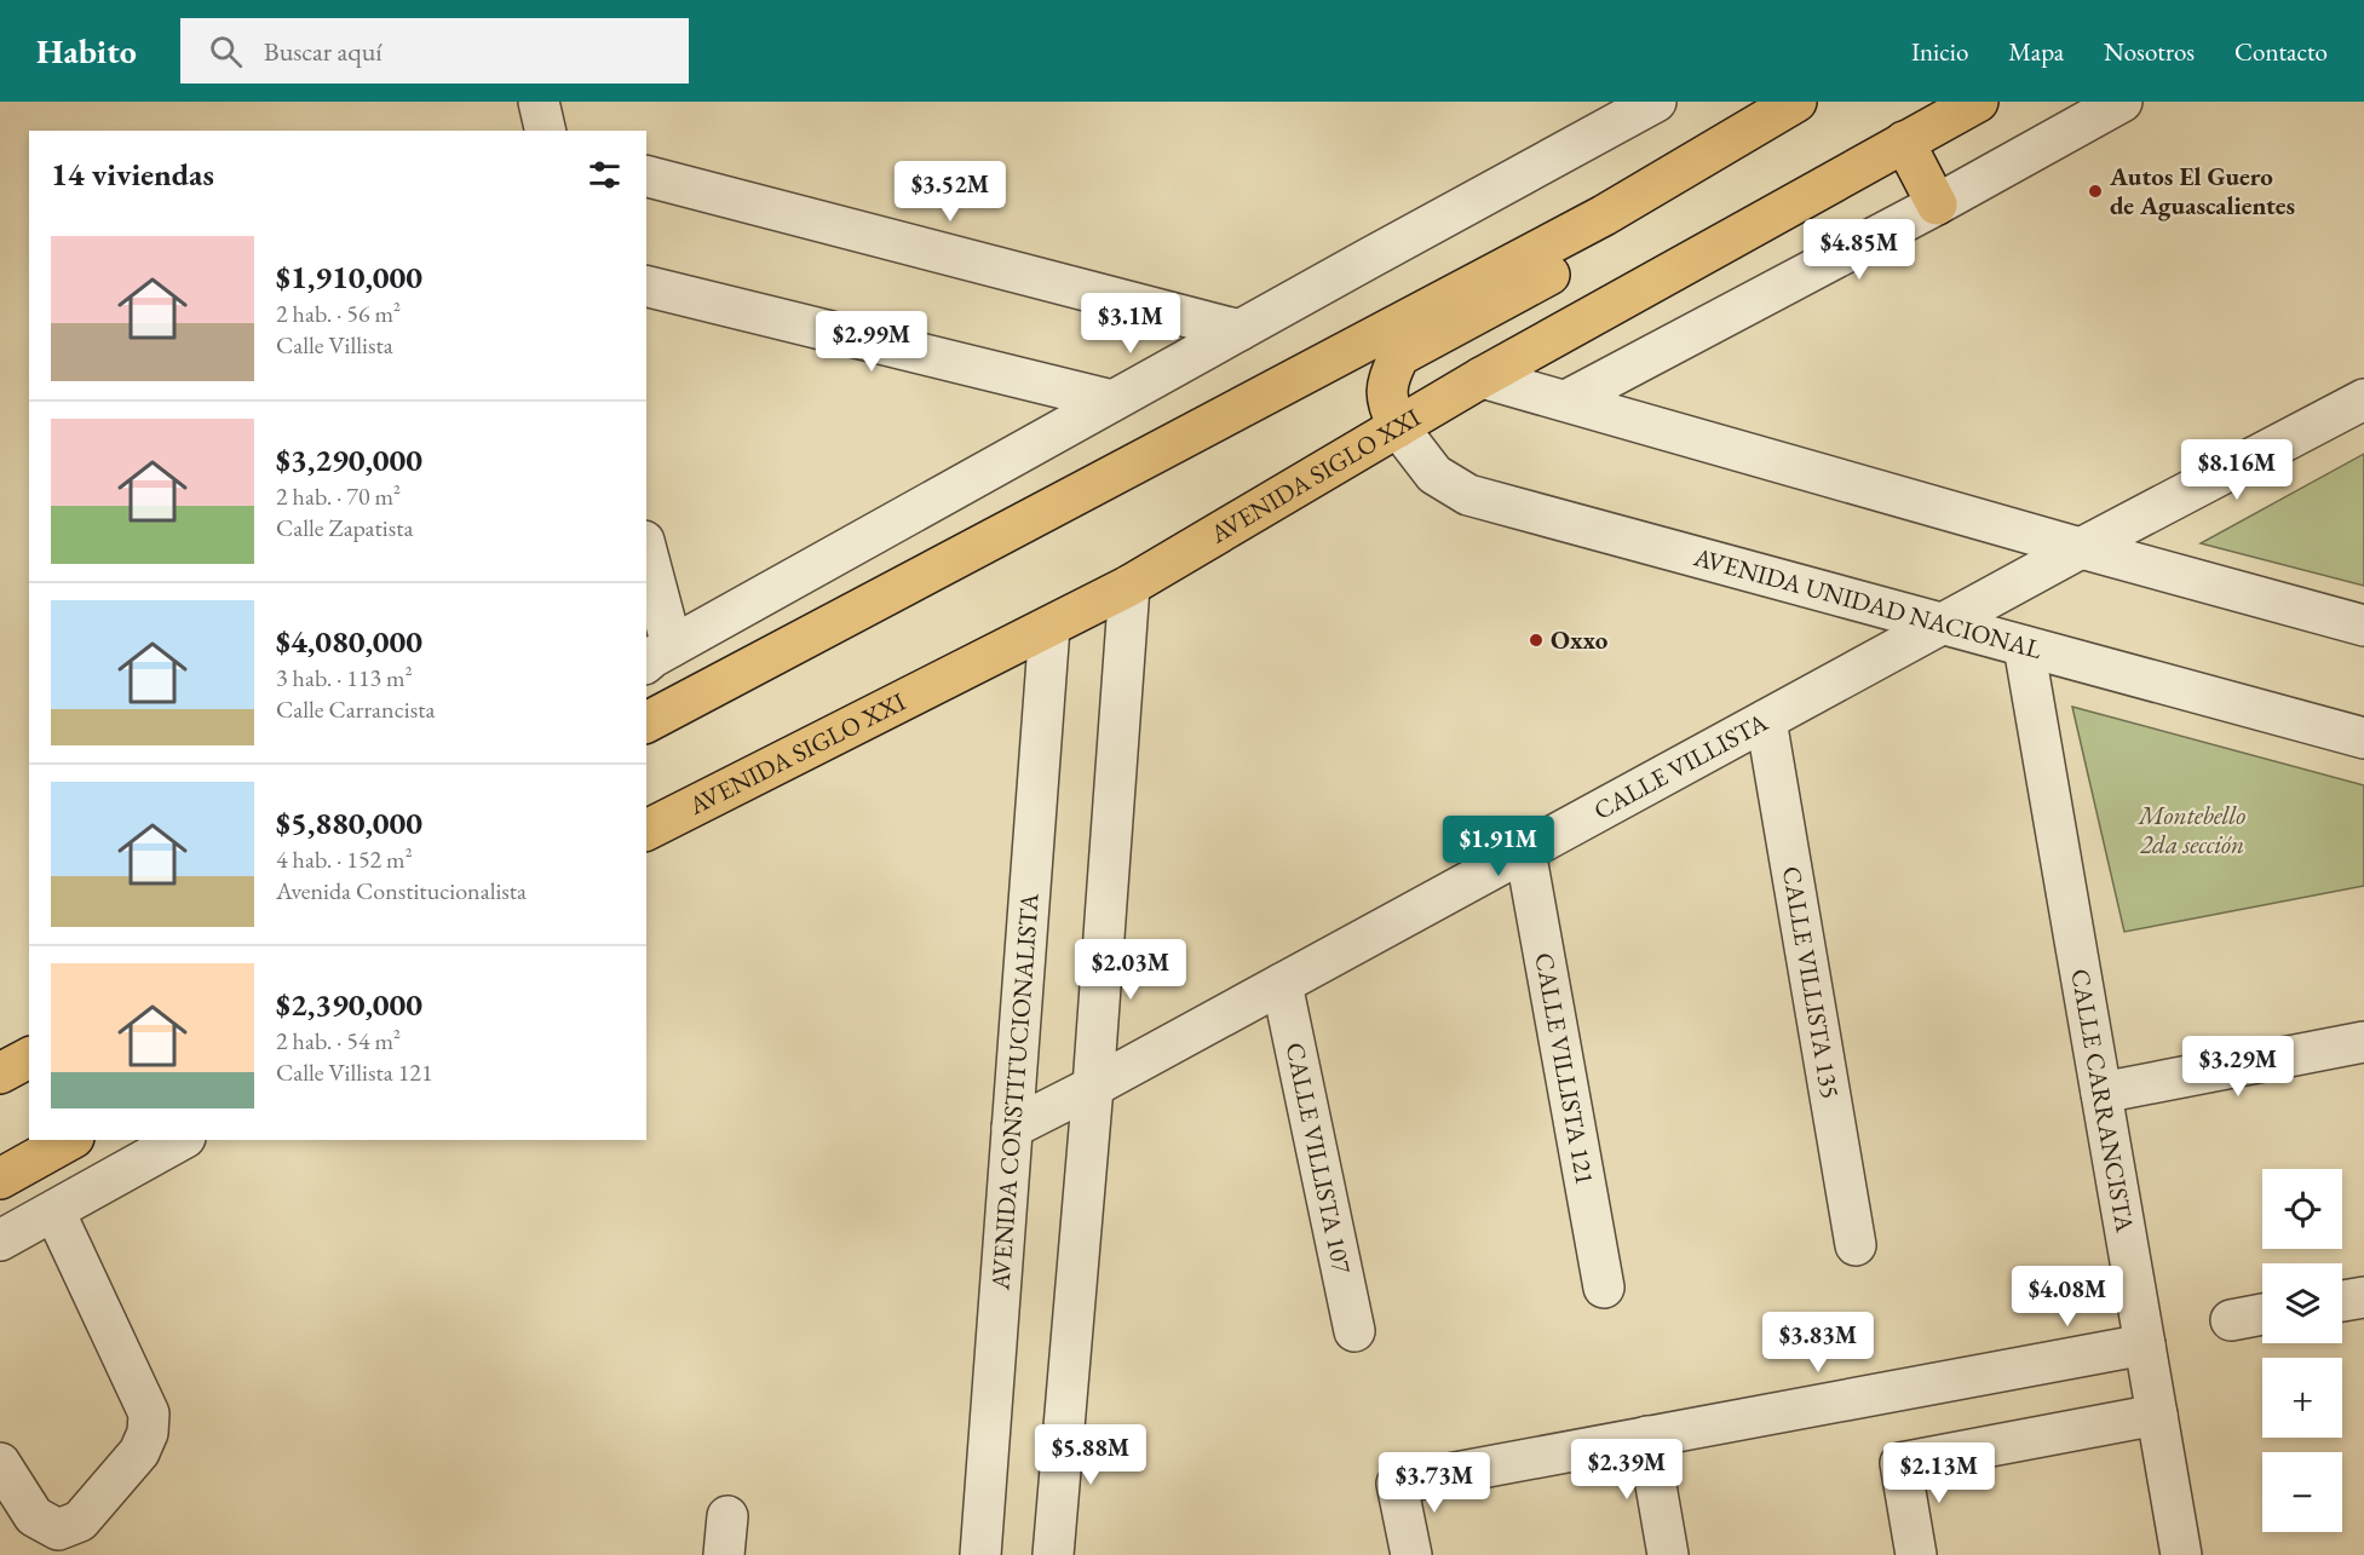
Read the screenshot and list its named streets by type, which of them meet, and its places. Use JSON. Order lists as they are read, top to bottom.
{
  "streets": {
    "highway": ["AVENIDA SIGLO XXI"],
    "street": [
      "AVENIDA UNIDAD NACIONAL",
      "CALLE VILLISTA",
      "CALLE VILLISTA 135",
      "CALLE VILLISTA 121",
      "AVENIDA CONSTITUCIONALISTA",
      "CALLE CARRANCISTA",
      "CALLE VILLISTA 107"
    ]
  },
  "crossings": [
    ["AVENIDA SIGLO XXI", "AVENIDA UNIDAD NACIONAL"],
    ["AVENIDA SIGLO XXI", "AVENIDA CONSTITUCIONALISTA"],
    ["AVENIDA UNIDAD NACIONAL", "CALLE VILLISTA"],
    ["AVENIDA UNIDAD NACIONAL", "CALLE CARRANCISTA"],
    ["CALLE VILLISTA", "CALLE VILLISTA 135"],
    ["CALLE VILLISTA", "CALLE VILLISTA 121"],
    ["CALLE VILLISTA", "AVENIDA CONSTITUCIONALISTA"],
    ["CALLE VILLISTA", "CALLE VILLISTA 107"]
  ],
  "parks": ["Montebello 2da sección"],
  "places": ["Autos El Guero de Aguascalientes", "Oxxo"],
  "page": {
    "header": "Habito",
    "search": "Buscar aquí",
    "nav": [
      "Inicio",
      "Mapa",
      "Nosotros",
      "Contacto"
    ],
    "heading": "14 viviendas",
    "price": [
      "$3.52M",
      "$4.85M",
      "$3.1M",
      "$2.99M",
      "$8.16M",
      "$1.91M",
      "$2.03M",
      "$3.29M",
      "$4.08M",
      "$3.83M",
      "$5.88M",
      "$2.39M",
      "$2.13M",
      "$3.73M"
    ],
    "list": [
      {
        "name": "$1,910,000",
        "note": "2 hab. · 56 m² · Calle Villista"
      },
      {
        "name": "$3,290,000",
        "note": "2 hab. · 70 m² · Calle Zapatista"
      },
      {
        "name": "$4,080,000",
        "note": "3 hab. · 113 m² · Calle Carrancista"
      },
      {
        "name": "$5,880,000",
        "note": "4 hab. · 152 m² · Avenida Constitucionalista"
      },
      {
        "name": "$2,390,000",
        "note": "2 hab. · 54 m² · Calle Villista 121"
      }
    ],
    "map_buttons": ["+", "−"]
  }
}
